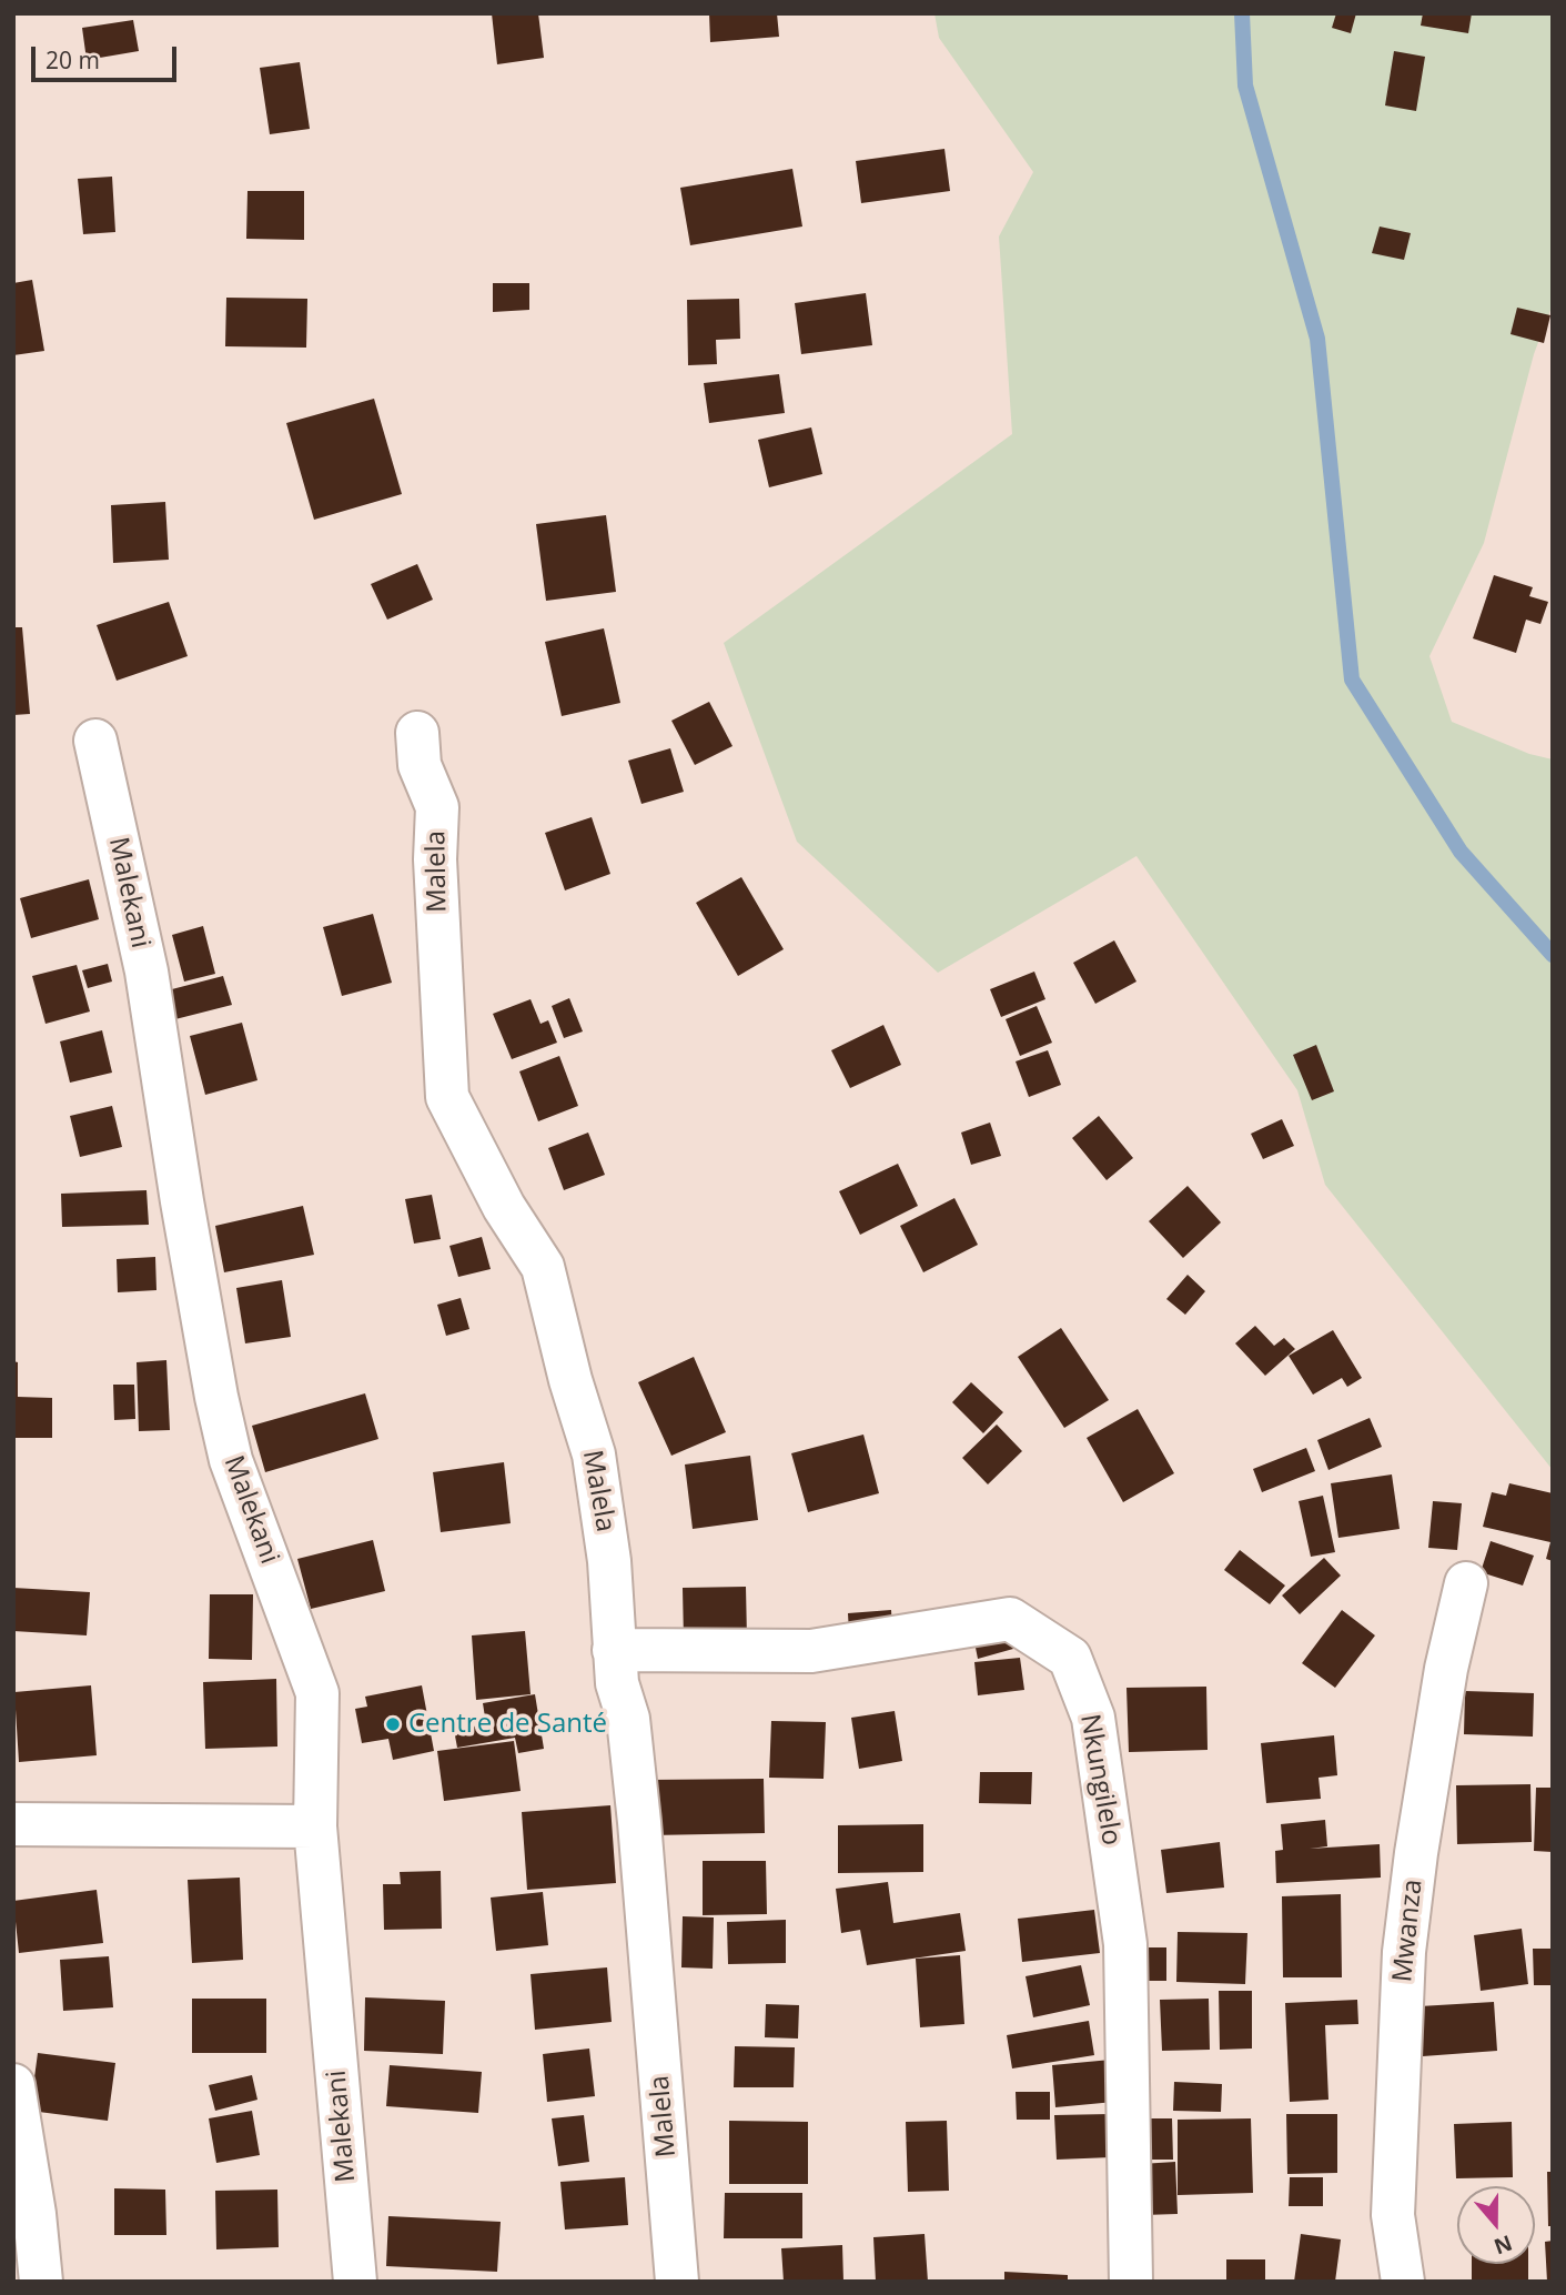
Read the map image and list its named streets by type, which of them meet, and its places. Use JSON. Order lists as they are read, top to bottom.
{
  "streets": {
    "street": [
      "Malela",
      "Malekani",
      "Nkungilelo",
      "Mwanza"
    ]
  },
  "crossings": [
    ["Malela", "Nkungilelo"]
  ],
  "places": ["Centre de Santé"],
  "scale_bar": "20 m",
  "north": "bottom"
}
